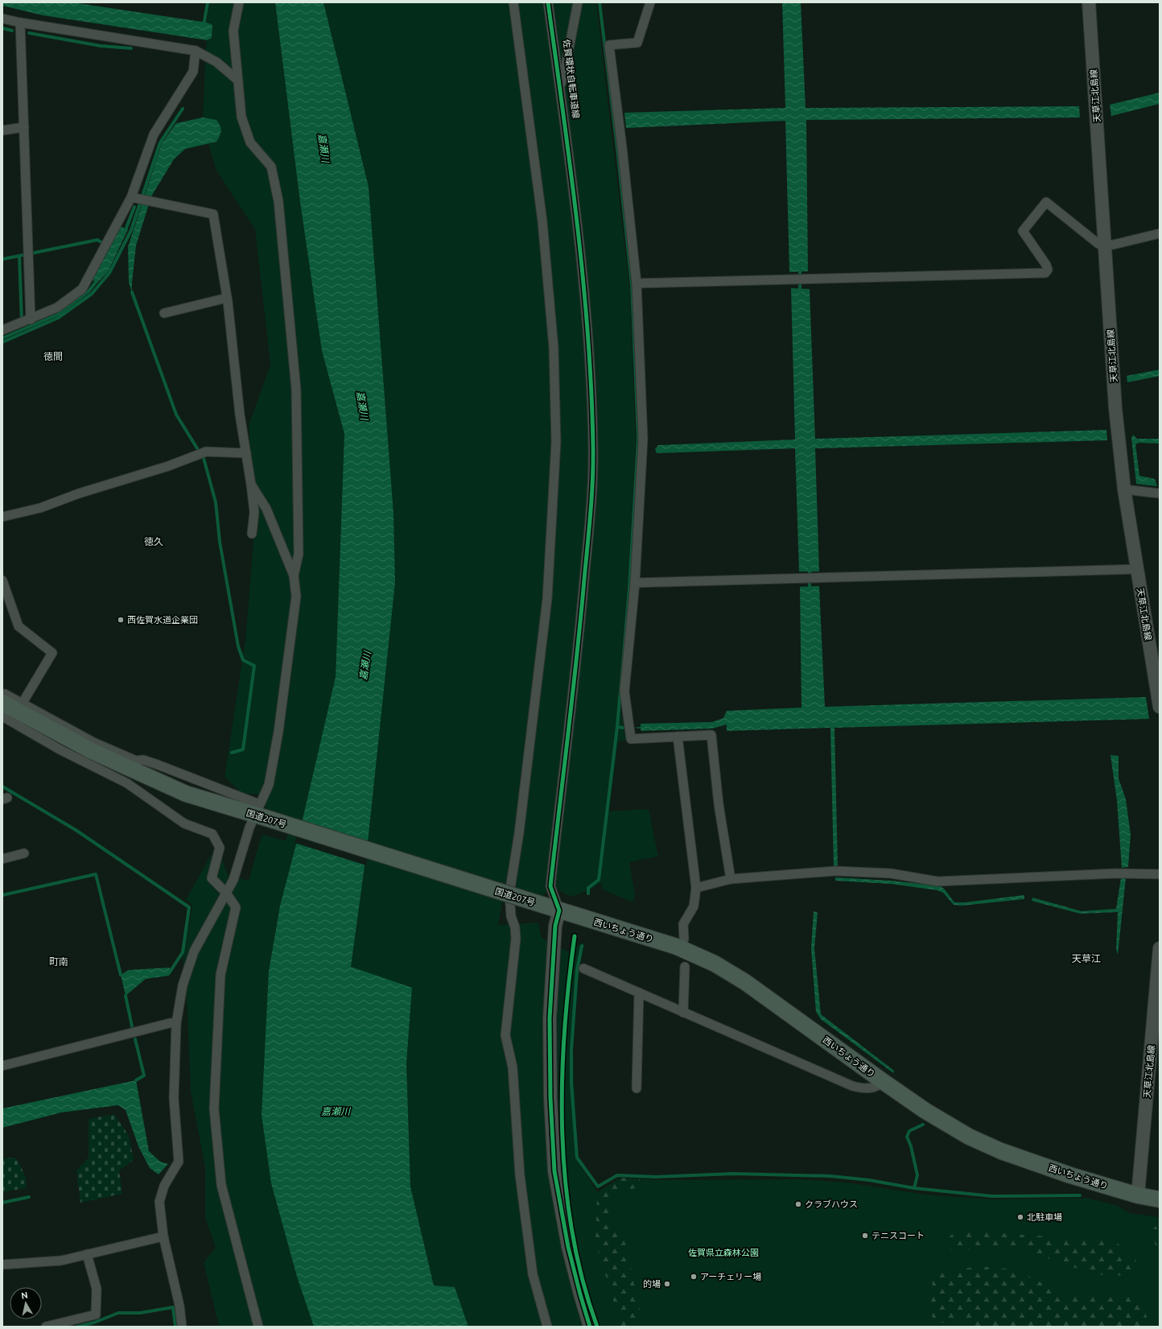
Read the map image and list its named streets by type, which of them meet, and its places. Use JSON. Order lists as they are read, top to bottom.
{
  "streets": {
    "highway": ["国道207号", "西いちょう通り"],
    "street": ["天草江北島線"]
  },
  "crossings": [
    ["天草江北島線", "西いちょう通り"],
    ["国道207号", "西いちょう通り"]
  ],
  "districts": [
    "徳間",
    "徳久",
    "天草江",
    "町南"
  ],
  "water": ["嘉瀬川"],
  "parks": ["佐賀県立森林公園"],
  "places": [
    "西佐賀水道企業団",
    "クラブハウス",
    "北駐車場",
    "テニスコート",
    "アーチェリー場",
    "的場"
  ],
  "north": "top"
}
